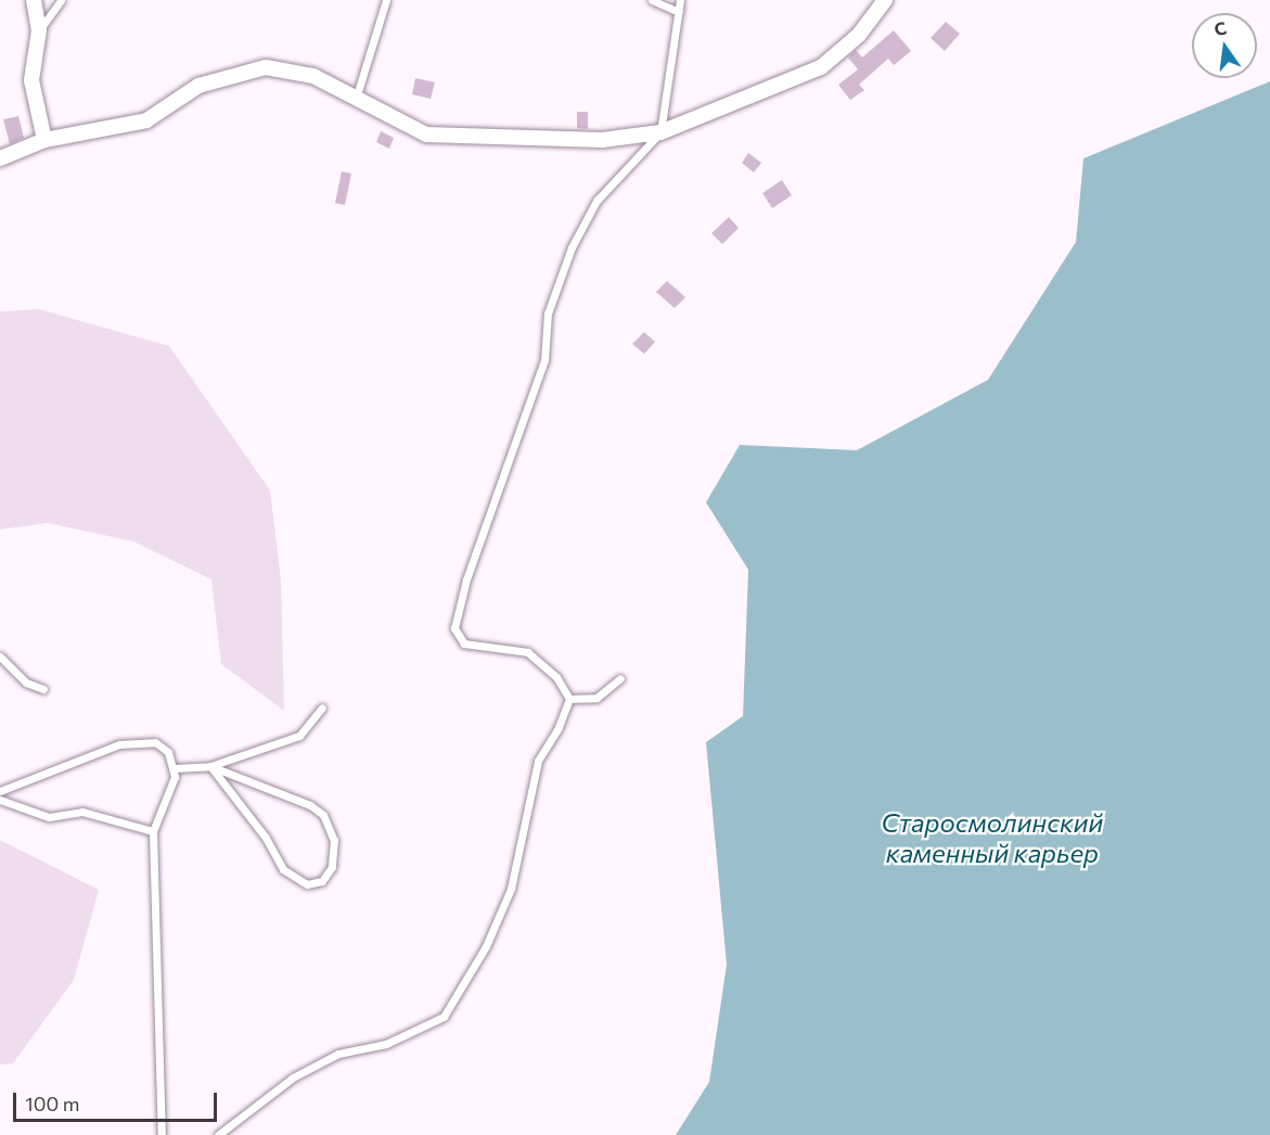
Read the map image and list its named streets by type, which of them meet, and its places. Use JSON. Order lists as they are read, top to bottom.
{
  "water": ["Старосмолинский каменный карьер"],
  "scale_bar": "100 m",
  "north": "top"
}
